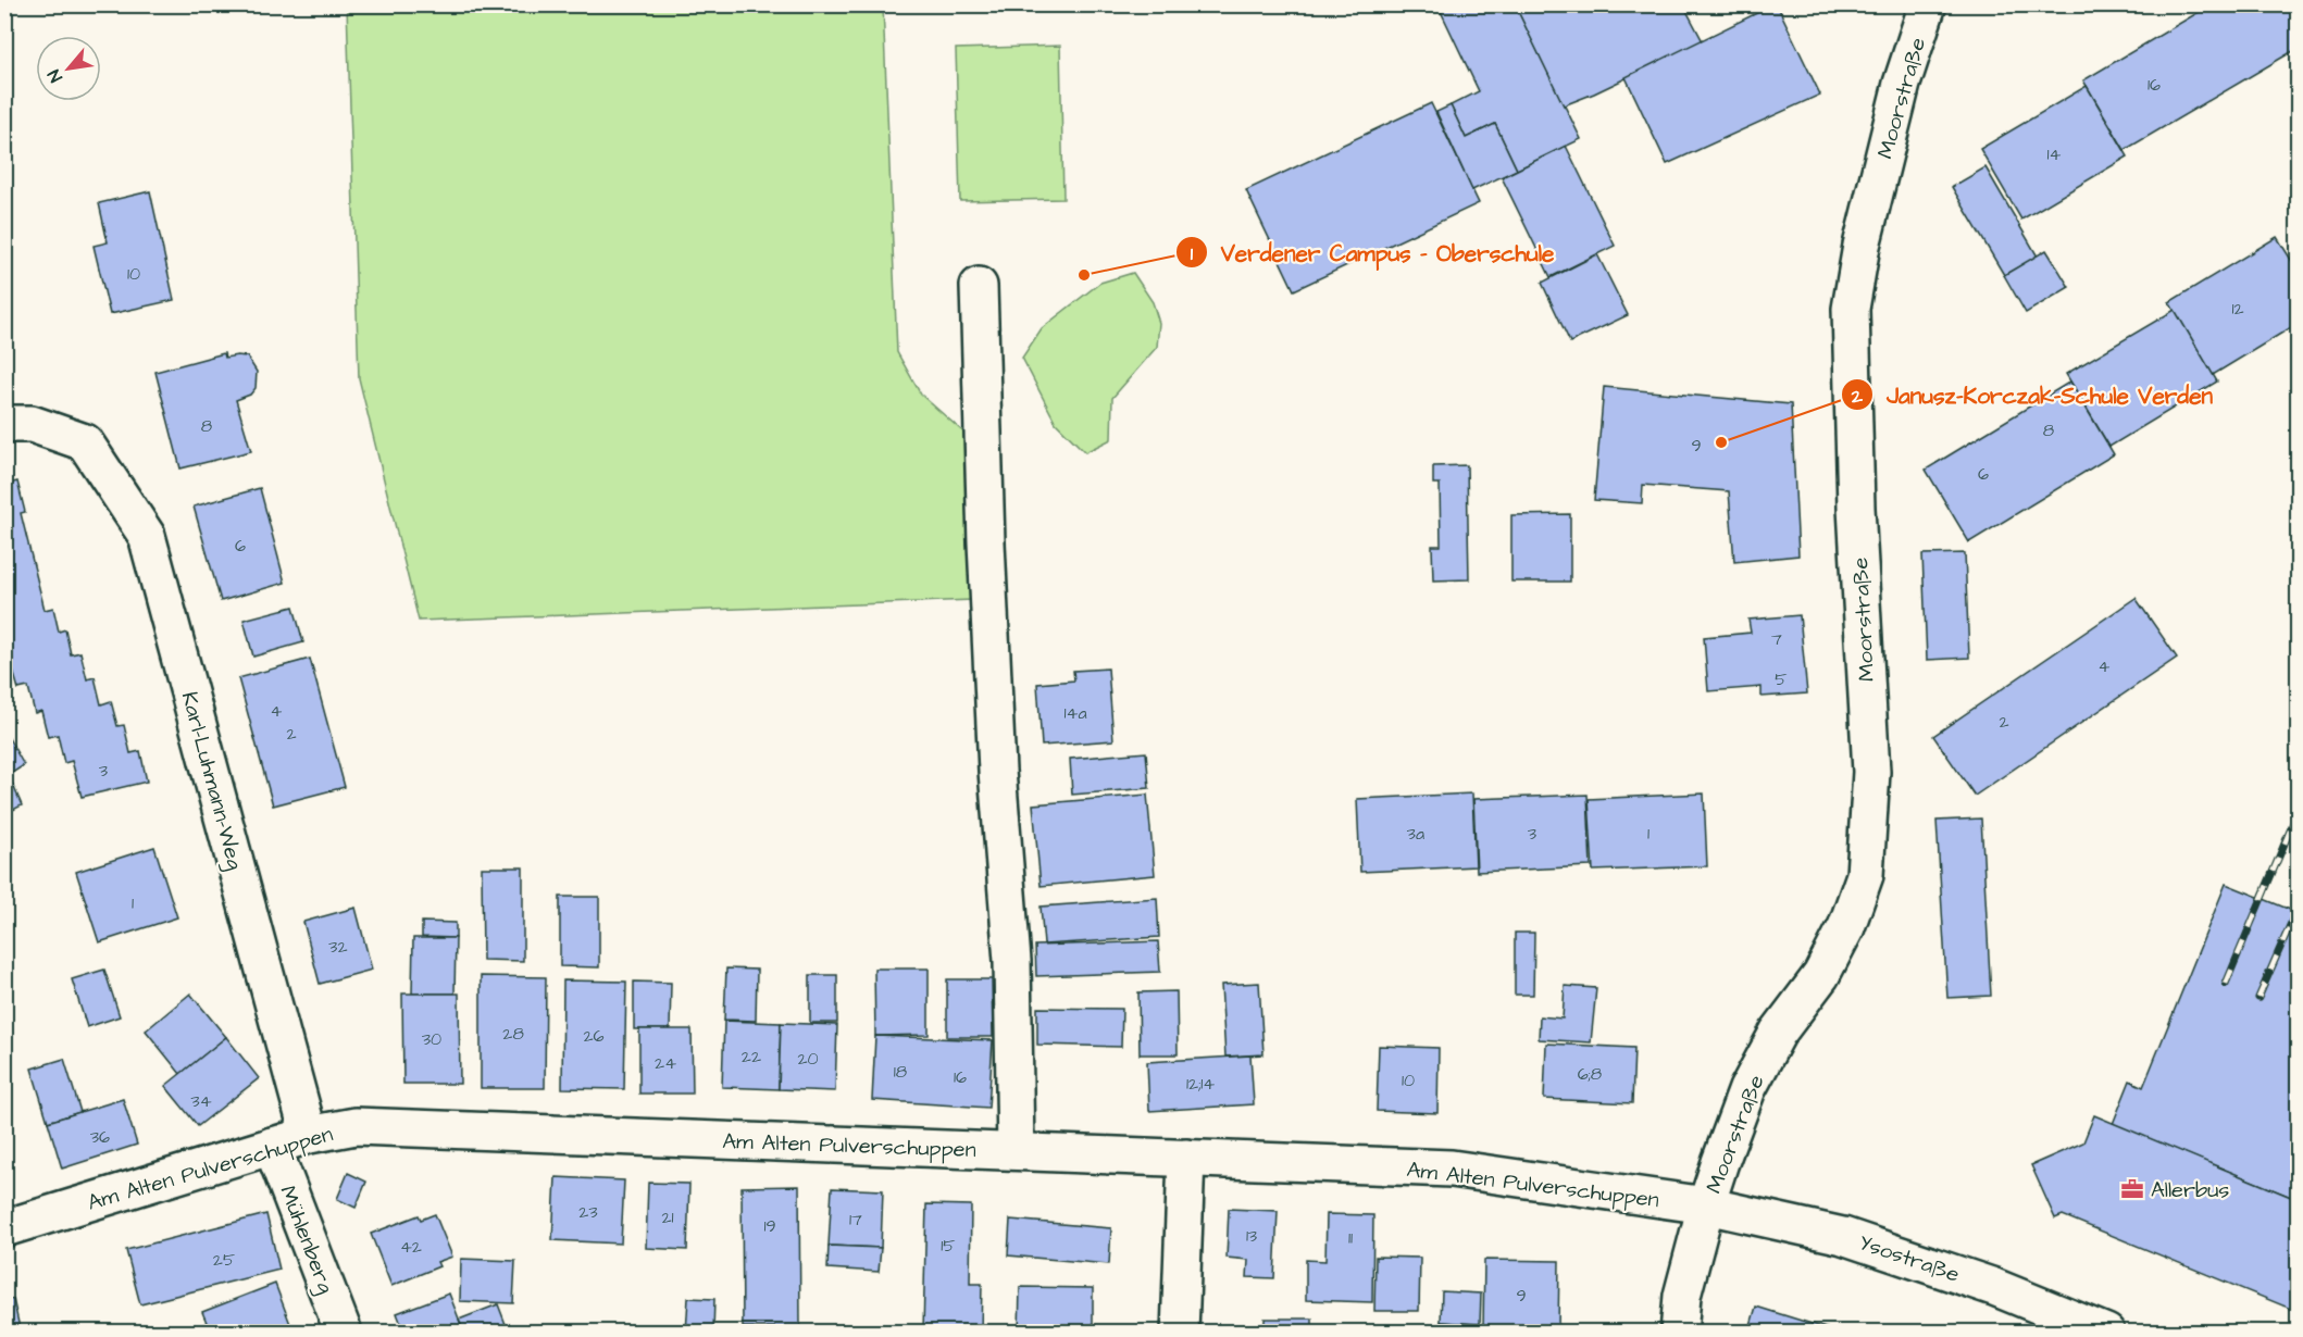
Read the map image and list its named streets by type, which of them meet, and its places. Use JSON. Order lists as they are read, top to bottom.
{
  "streets": {
    "street": [
      "Moorstraße",
      "Karl-Luhmann-Weg",
      "Am Alten Pulverschuppen",
      "Mühlenberg",
      "Ysostraße"
    ]
  },
  "crossings": [
    ["Moorstraße", "Am Alten Pulverschuppen"],
    ["Moorstraße", "Ysostraße"],
    ["Karl-Luhmann-Weg", "Am Alten Pulverschuppen"],
    ["Am Alten Pulverschuppen", "Mühlenberg"],
    ["Am Alten Pulverschuppen", "Ysostraße"]
  ],
  "places": {
    "other": ["Verdener Campus - Oberschule", "Janusz-Korczak-Schule Verden"],
    "office": ["Allerbus"]
  },
  "house_numbers": [
    "16",
    "14",
    "10",
    "12",
    "8",
    "8",
    "9",
    "6",
    "6",
    "7",
    "4",
    "5",
    "4",
    "14a",
    "2",
    "2",
    "3",
    "3a",
    "3",
    "1",
    "1",
    "32",
    "28",
    "26",
    "30",
    "22",
    "20",
    "24",
    "18",
    "6;8",
    "16",
    "10",
    "12;14",
    "34",
    "36",
    "23",
    "21",
    "17",
    "19",
    "13",
    "11",
    "15",
    "42",
    "25",
    "9"
  ],
  "north": "bottom left"
}
